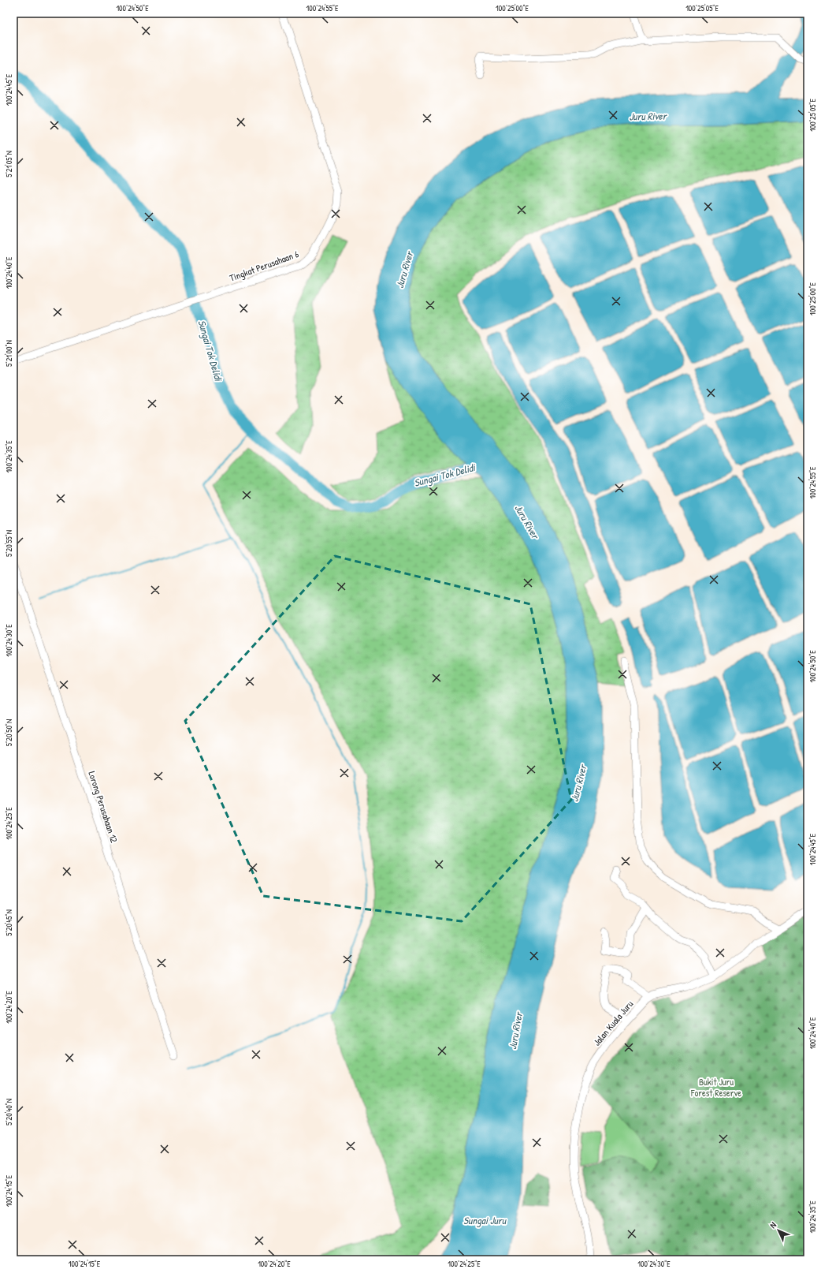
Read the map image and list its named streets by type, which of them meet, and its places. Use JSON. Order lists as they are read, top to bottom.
{
  "streets": {
    "street": ["Tingkat Perusahaan 6", "Lorong Perusahaan 12", "Jalan Kuala Juru"]
  },
  "water": ["Juru River", "Sungai Tok Delidi", "Sungai Juru"],
  "parks": ["Bukit Juru Forest Reserve"],
  "north": "top left",
  "coordinates": [
    "100°24'50\"E",
    "100°24'55\"E",
    "100°25'00\"E",
    "100°25'05\"E",
    "100°24'45\"E",
    "5°21'05\"N",
    "100°24'40\"E",
    "5°21'00\"N",
    "100°24'35\"E",
    "5°20'55\"N",
    "100°24'30\"E",
    "5°20'50\"N",
    "100°24'25\"E",
    "5°20'45\"N",
    "100°24'20\"E",
    "5°20'40\"N",
    "100°24'15\"E"
  ]
}
